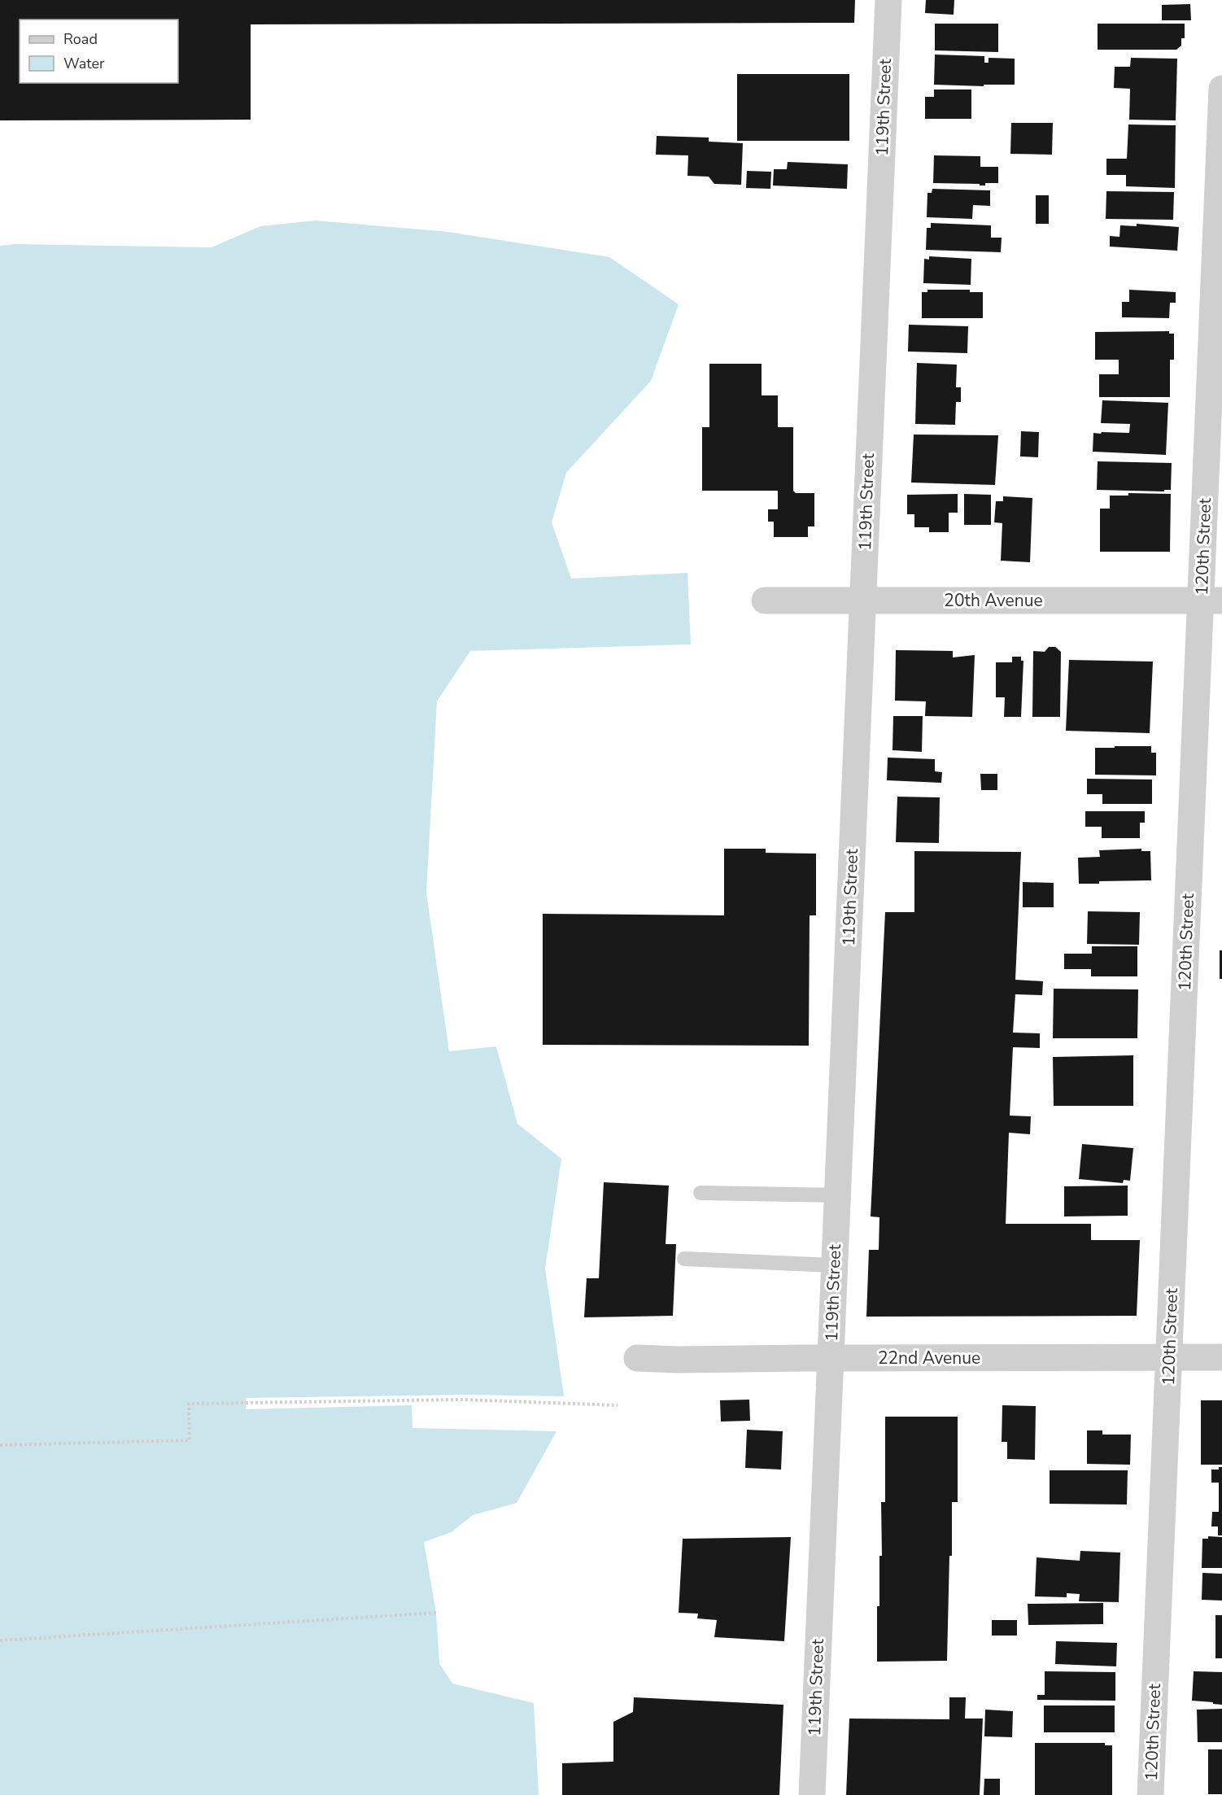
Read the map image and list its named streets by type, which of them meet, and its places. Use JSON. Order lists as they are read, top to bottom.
{
  "streets": {
    "street": [
      "119th Street",
      "120th Street",
      "20th Avenue",
      "22nd Avenue"
    ]
  },
  "crossings": [
    ["119th Street", "20th Avenue"],
    ["119th Street", "22nd Avenue"],
    ["120th Street", "20th Avenue"],
    ["120th Street", "22nd Avenue"]
  ],
  "legend": ["Road", "Water"]
}
